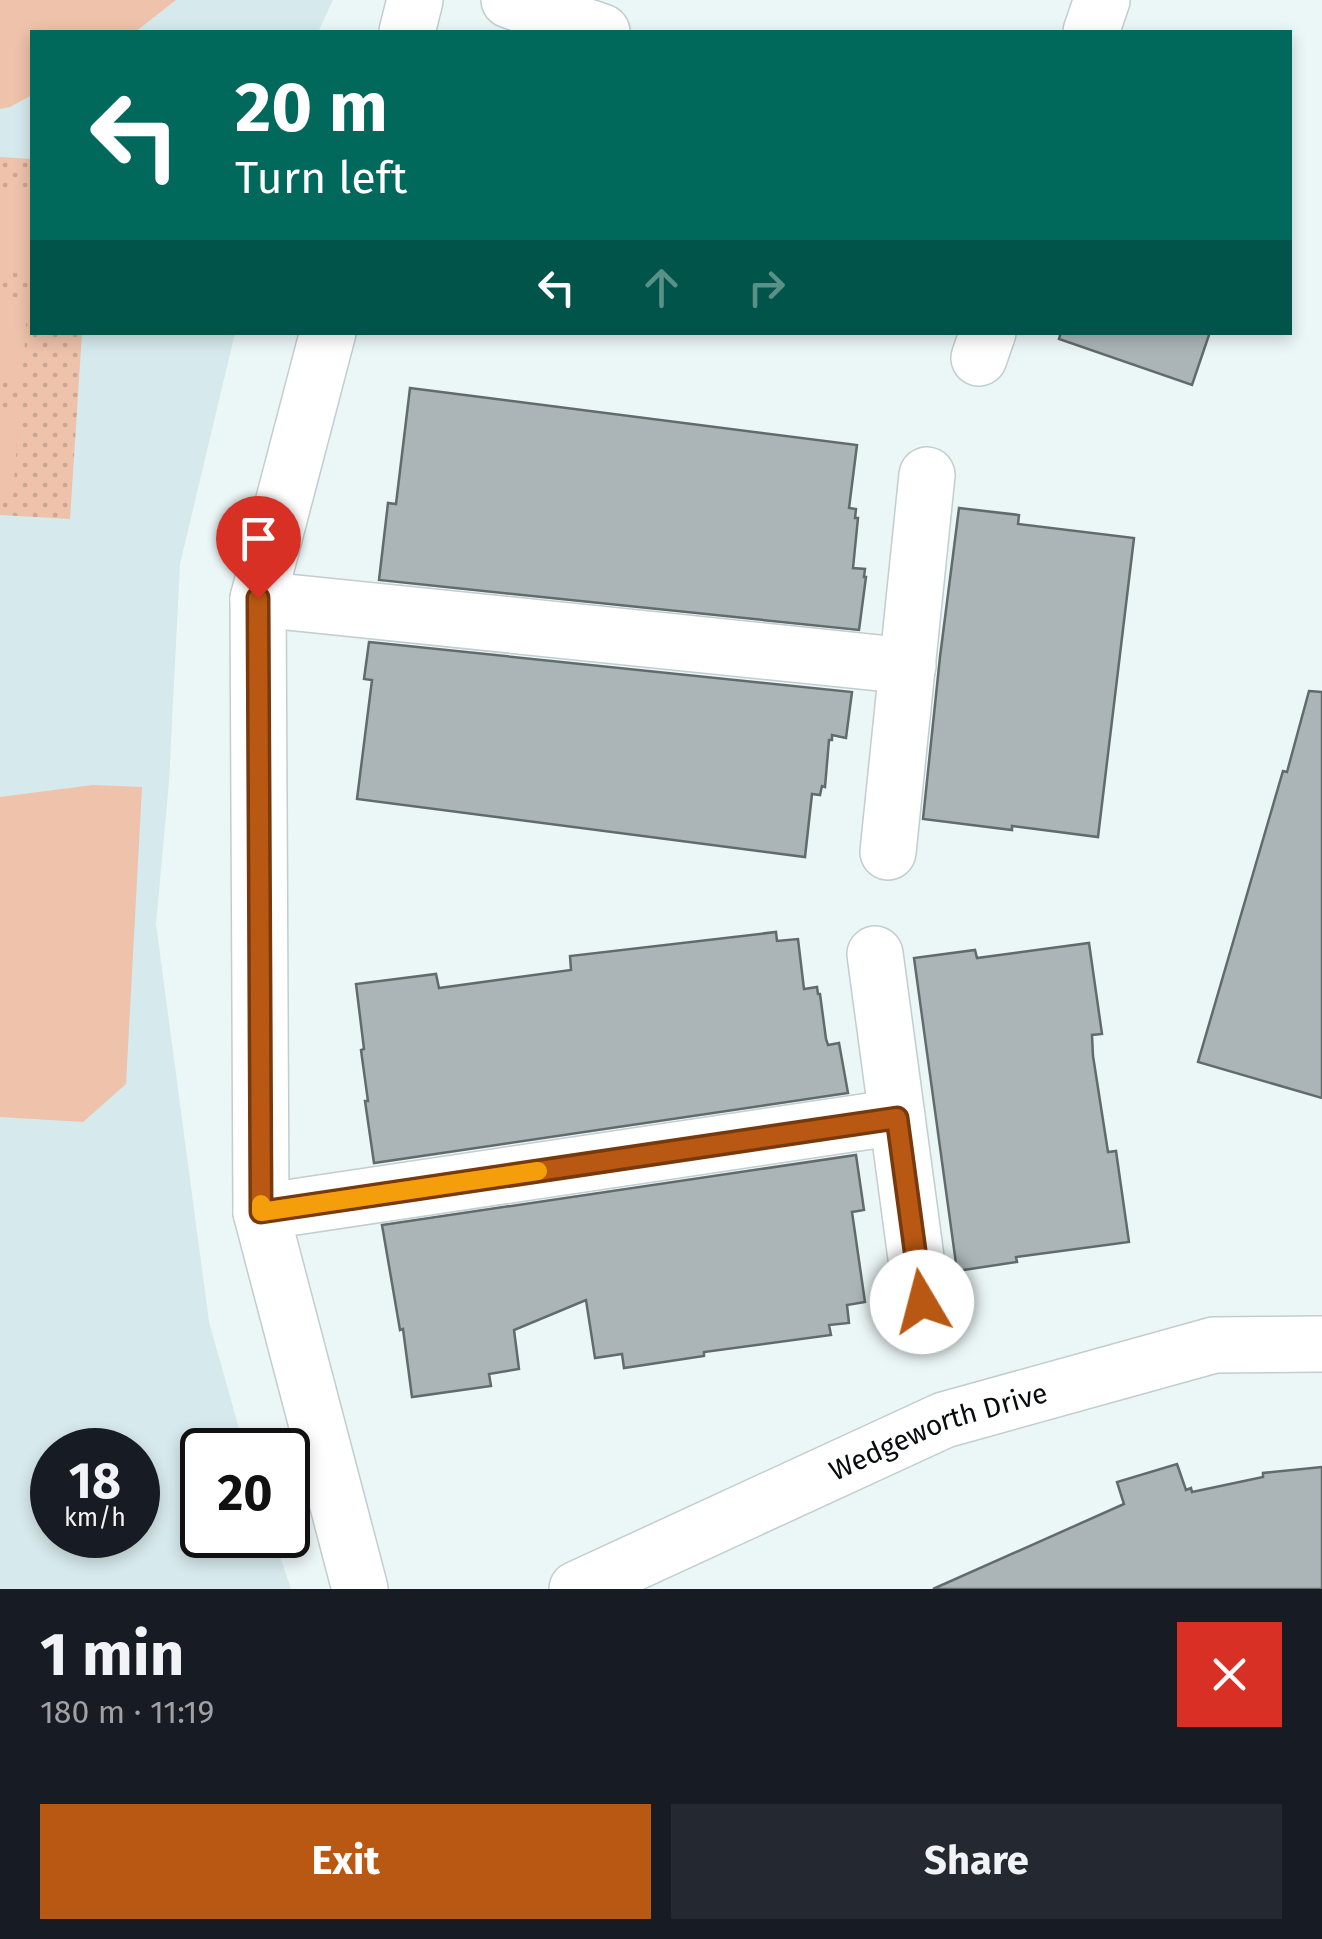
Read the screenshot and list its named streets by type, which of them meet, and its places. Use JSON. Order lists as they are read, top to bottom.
{
  "streets": {
    "street": ["Wedgeworth Drive"]
  },
  "page": {
    "turn": ["20 m", "Turn left"],
    "speed": "18 km/h",
    "limit": "20",
    "heading": ["1 min", "180 m · 11:19"],
    "buttons": ["Exit", "Share"]
  }
}
